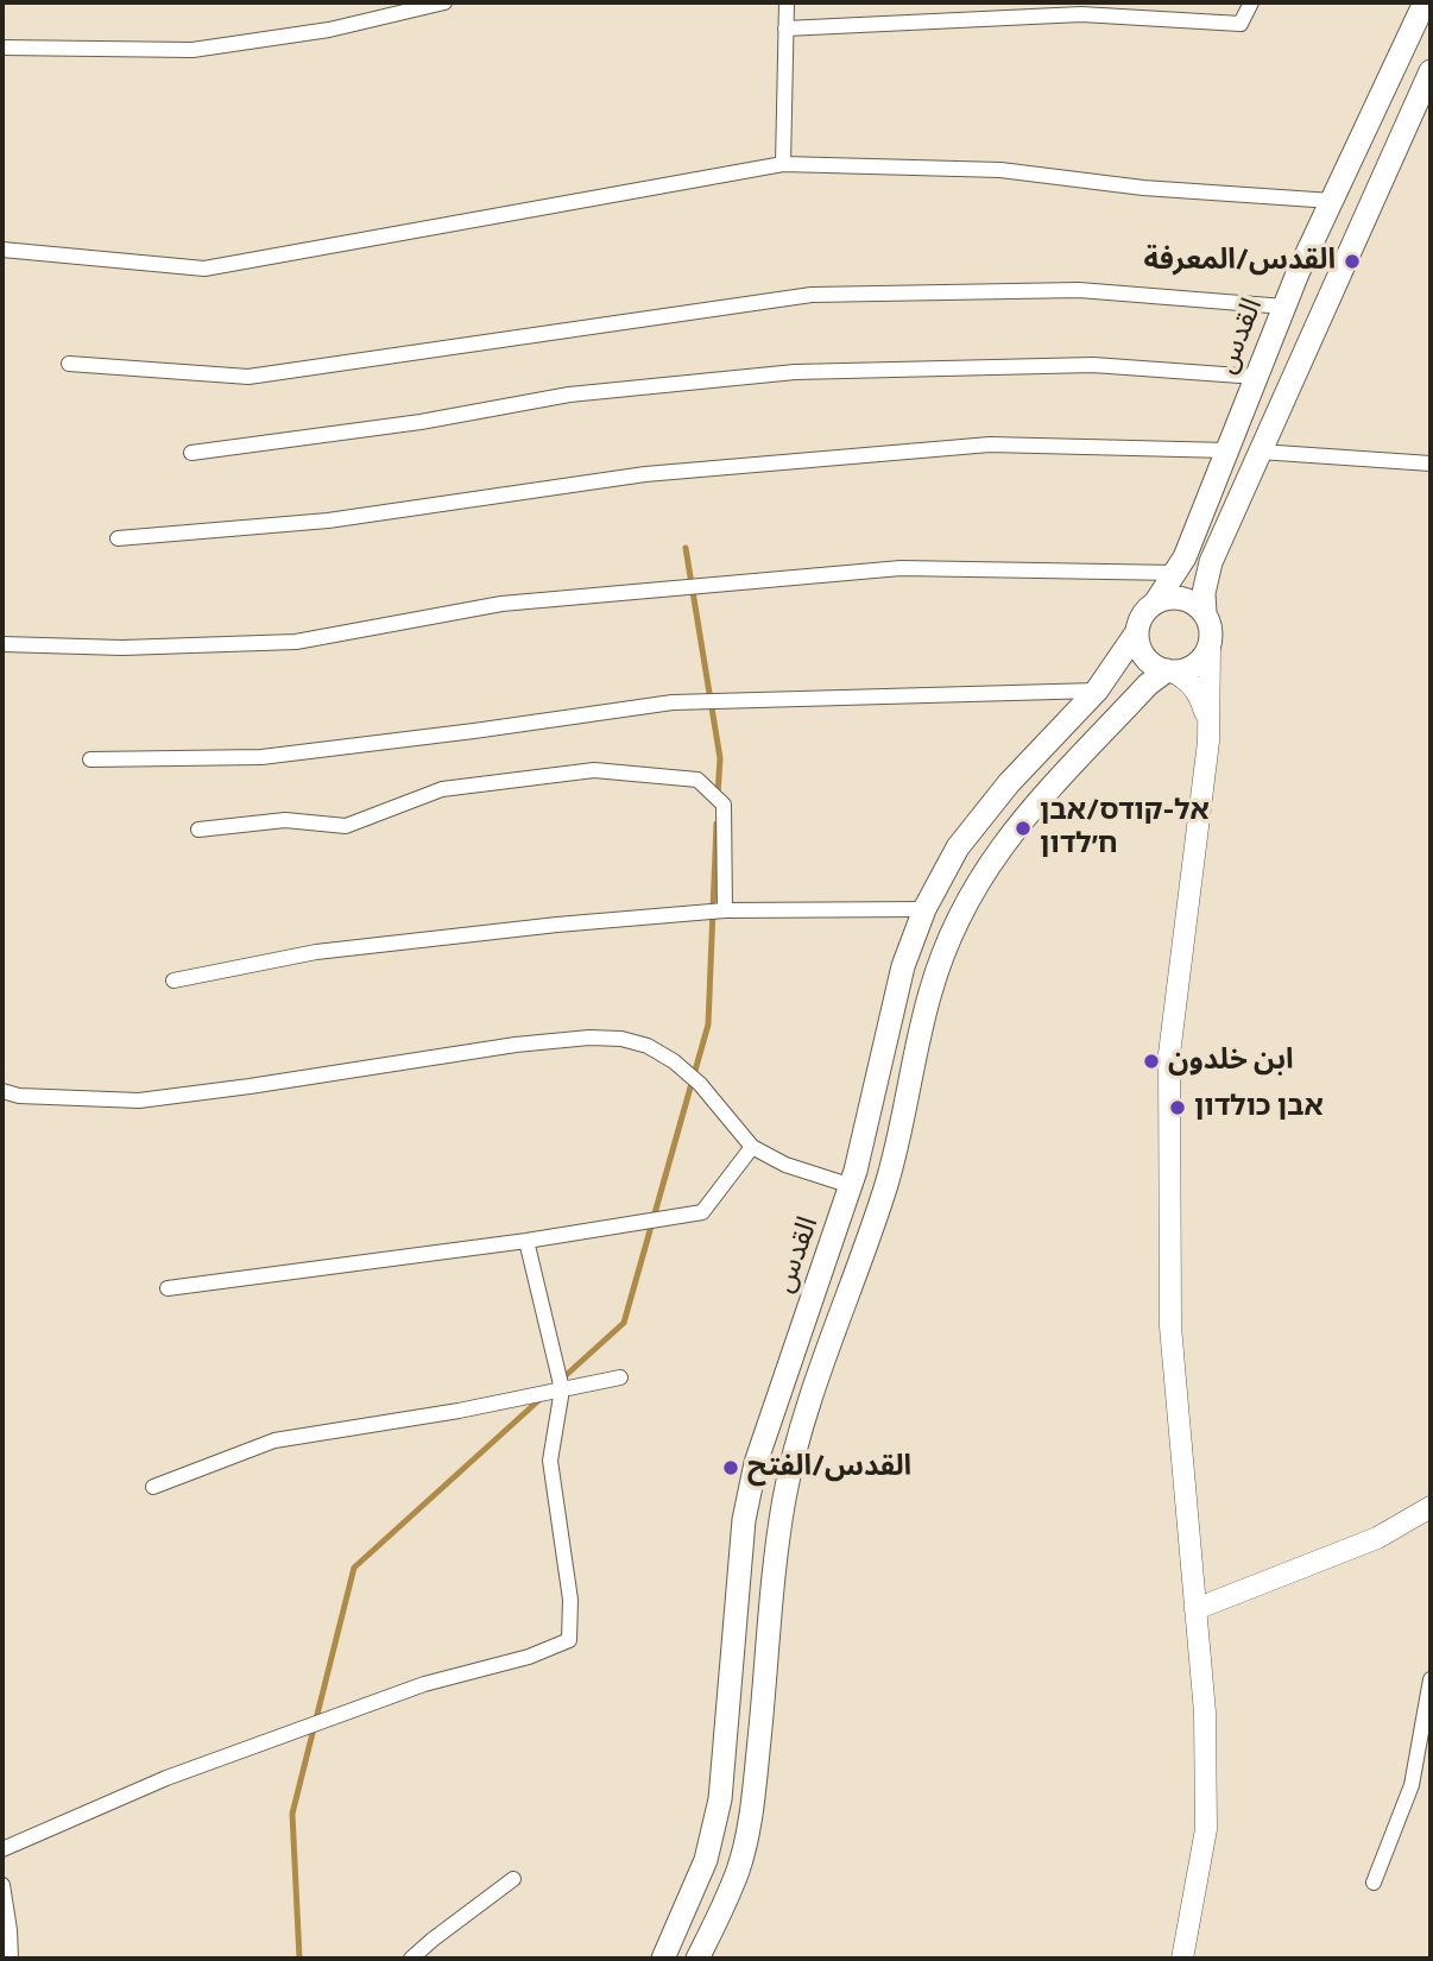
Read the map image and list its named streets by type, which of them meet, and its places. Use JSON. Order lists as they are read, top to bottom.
{
  "streets": {
    "main road": ["القدس"]
  },
  "places": [
    "القدس/المعرفة",
    "אל-קודס/אבן ח׳לדון",
    "ابن خلدون",
    "אבן כולדון",
    "القدس/الفتح"
  ]
}
